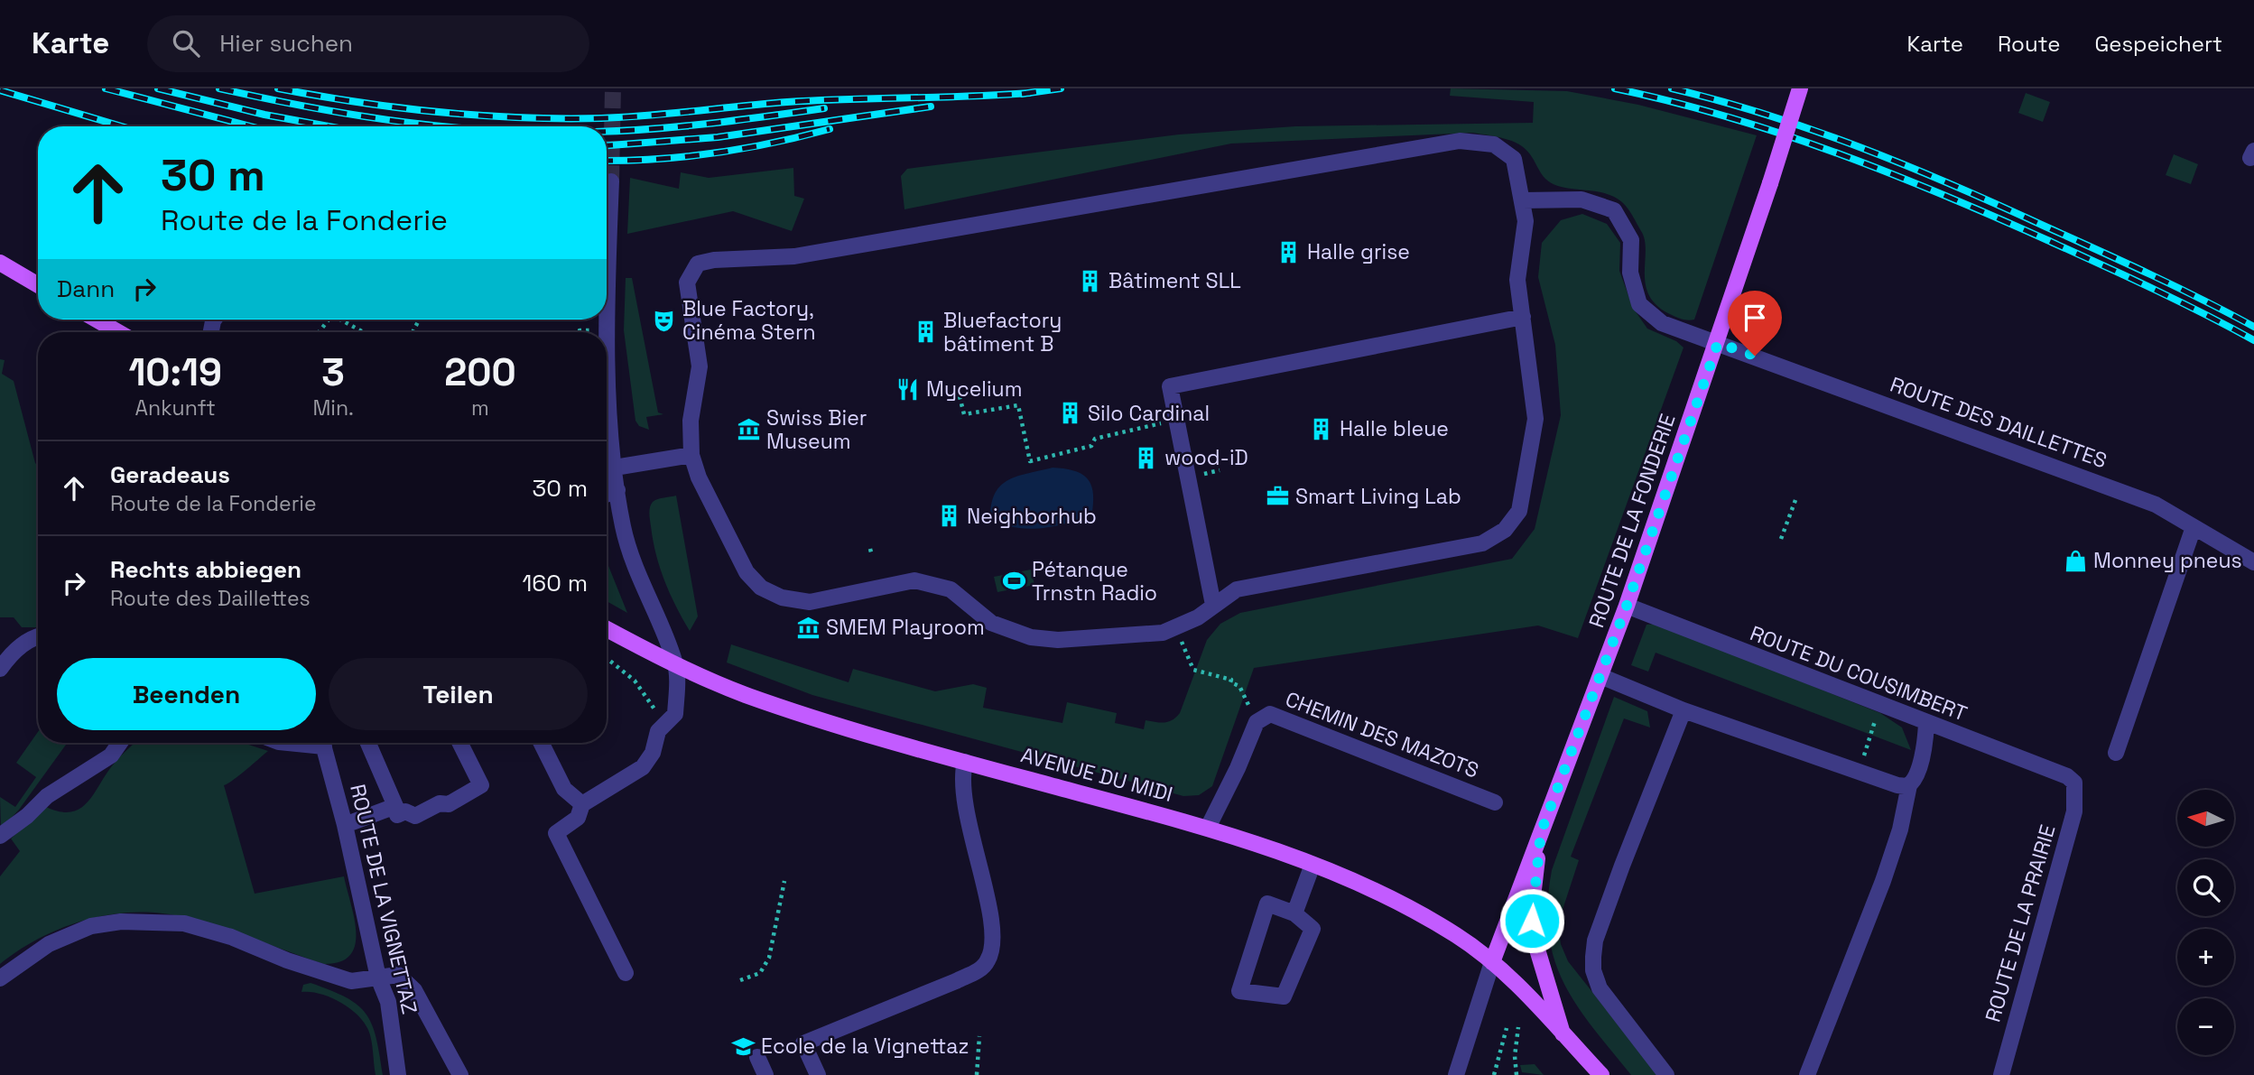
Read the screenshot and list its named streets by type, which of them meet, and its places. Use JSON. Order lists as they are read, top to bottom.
{
  "streets": {
    "main road": ["ROUTE DE LA FONDERIE", "AVENUE DU MIDI"],
    "street": [
      "ROUTE DES DAILLETTES",
      "ROUTE DU COUSIMBERT",
      "CHEMIN DES MAZOTS",
      "ROUTE DE LA VIGNETTAZ",
      "ROUTE DE LA PRAIRIE"
    ]
  },
  "crossings": [
    ["ROUTE DES DAILLETTES", "ROUTE DE LA FONDERIE"],
    ["ROUTE DE LA FONDERIE", "ROUTE DU COUSIMBERT"],
    ["ROUTE DE LA FONDERIE", "AVENUE DU MIDI"],
    ["ROUTE DU COUSIMBERT", "ROUTE DE LA PRAIRIE"],
    ["CHEMIN DES MAZOTS", "AVENUE DU MIDI"]
  ],
  "places": {
    "building": [
      "Halle grise",
      "Bâtiment SLL",
      "Bluefactory bâtiment B",
      "Silo Cardinal",
      "Halle bleue",
      "wood-iD",
      "Neighborhub"
    ],
    "theatre": ["Blue Factory, Cinéma Stern"],
    "restaurant": ["Mycelium"],
    "museum": ["Swiss Bier Museum", "SMEM Playroom"],
    "office": ["Smart Living Lab"],
    "shop": ["Monney pneus"],
    "sports": ["Pétanque Trnstn Radio"],
    "school or university": ["Ecole de la Vignettaz"]
  },
  "north": "left",
  "page": {
    "header": "Karte",
    "search": "Hier suchen",
    "nav": ["Karte", "Route", "Gespeichert"],
    "turn": ["30 m", "Route de la Fonderie"],
    "then": "Dann",
    "eta": [
      "10:19",
      "Ankunft",
      "3",
      "Min.",
      "200",
      "m"
    ],
    "list": [
      {
        "name": "Geradeaus",
        "note": "Route de la Fonderie",
        "value": "30 m"
      },
      {
        "name": "Rechts abbiegen",
        "note": "Route des Daillettes",
        "value": "160 m"
      }
    ],
    "buttons": ["Beenden", "Teilen"],
    "map_buttons": ["+", "−"]
  }
}
